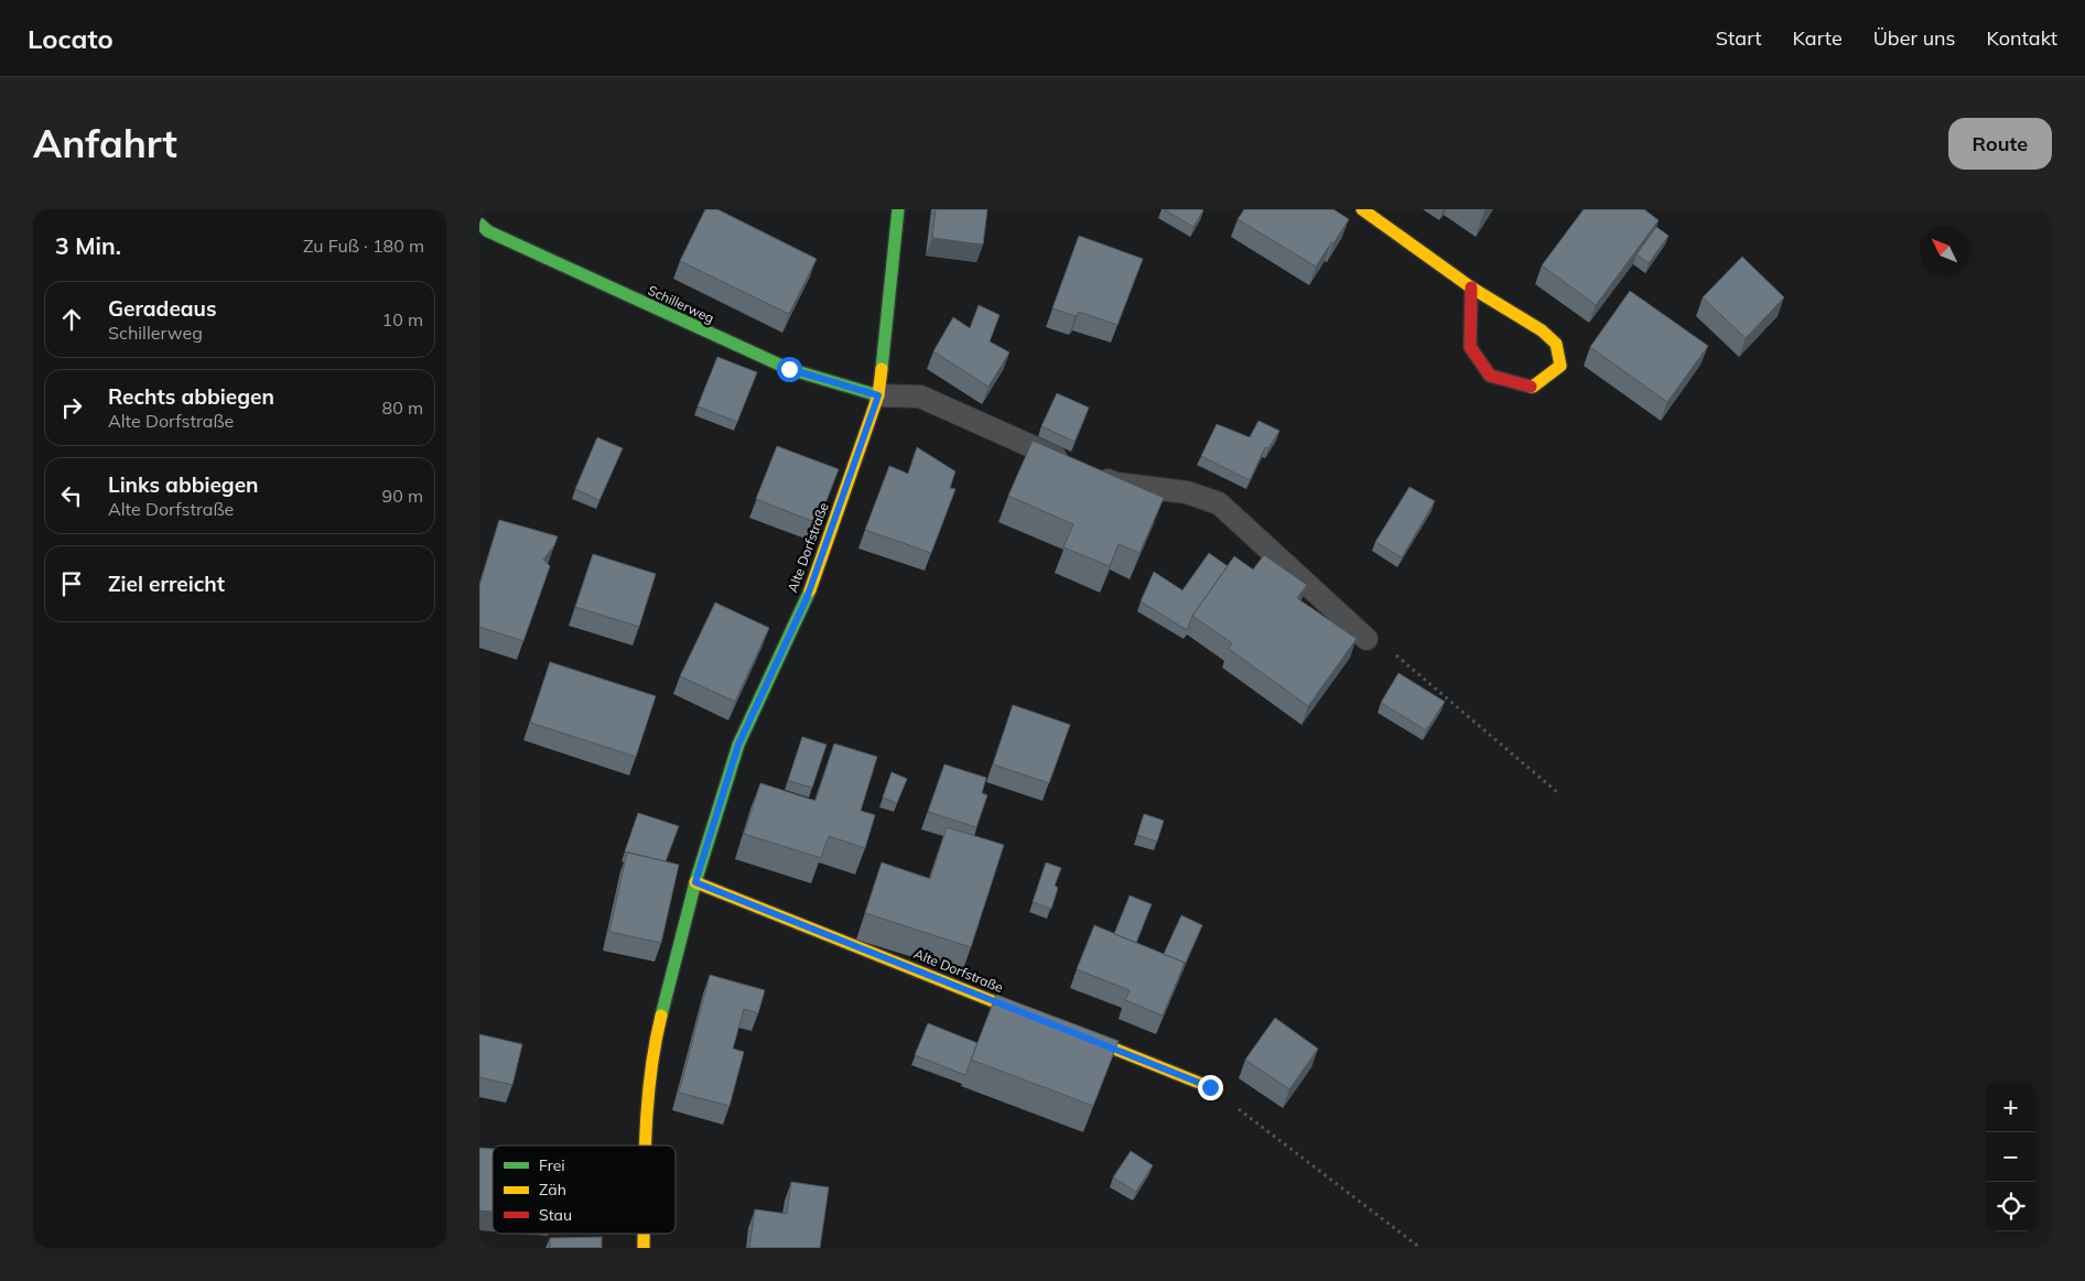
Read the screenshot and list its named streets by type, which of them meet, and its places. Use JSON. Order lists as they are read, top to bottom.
{
  "streets": {
    "street": ["Schillerweg", "Alte Dorfstraße"]
  },
  "crossings": [
    ["Schillerweg", "Alte Dorfstraße"]
  ],
  "legend": ["Frei", "Zäh", "Stau"],
  "north": "top left",
  "page": {
    "header": "Locato",
    "nav": [
      "Start",
      "Karte",
      "Über uns",
      "Kontakt"
    ],
    "buttons": "Route",
    "title": "Anfahrt",
    "heading": ["3 Min.", "Zu Fuß · 180 m"],
    "list": [
      ["Geradeaus", "Schillerweg", "10 m"],
      ["Rechts abbiegen", "Alte Dorfstraße", "80 m"],
      ["Links abbiegen", "Alte Dorfstraße", "90 m"],
      "Ziel erreicht"
    ],
    "map_buttons": ["+", "−"]
  }
}
